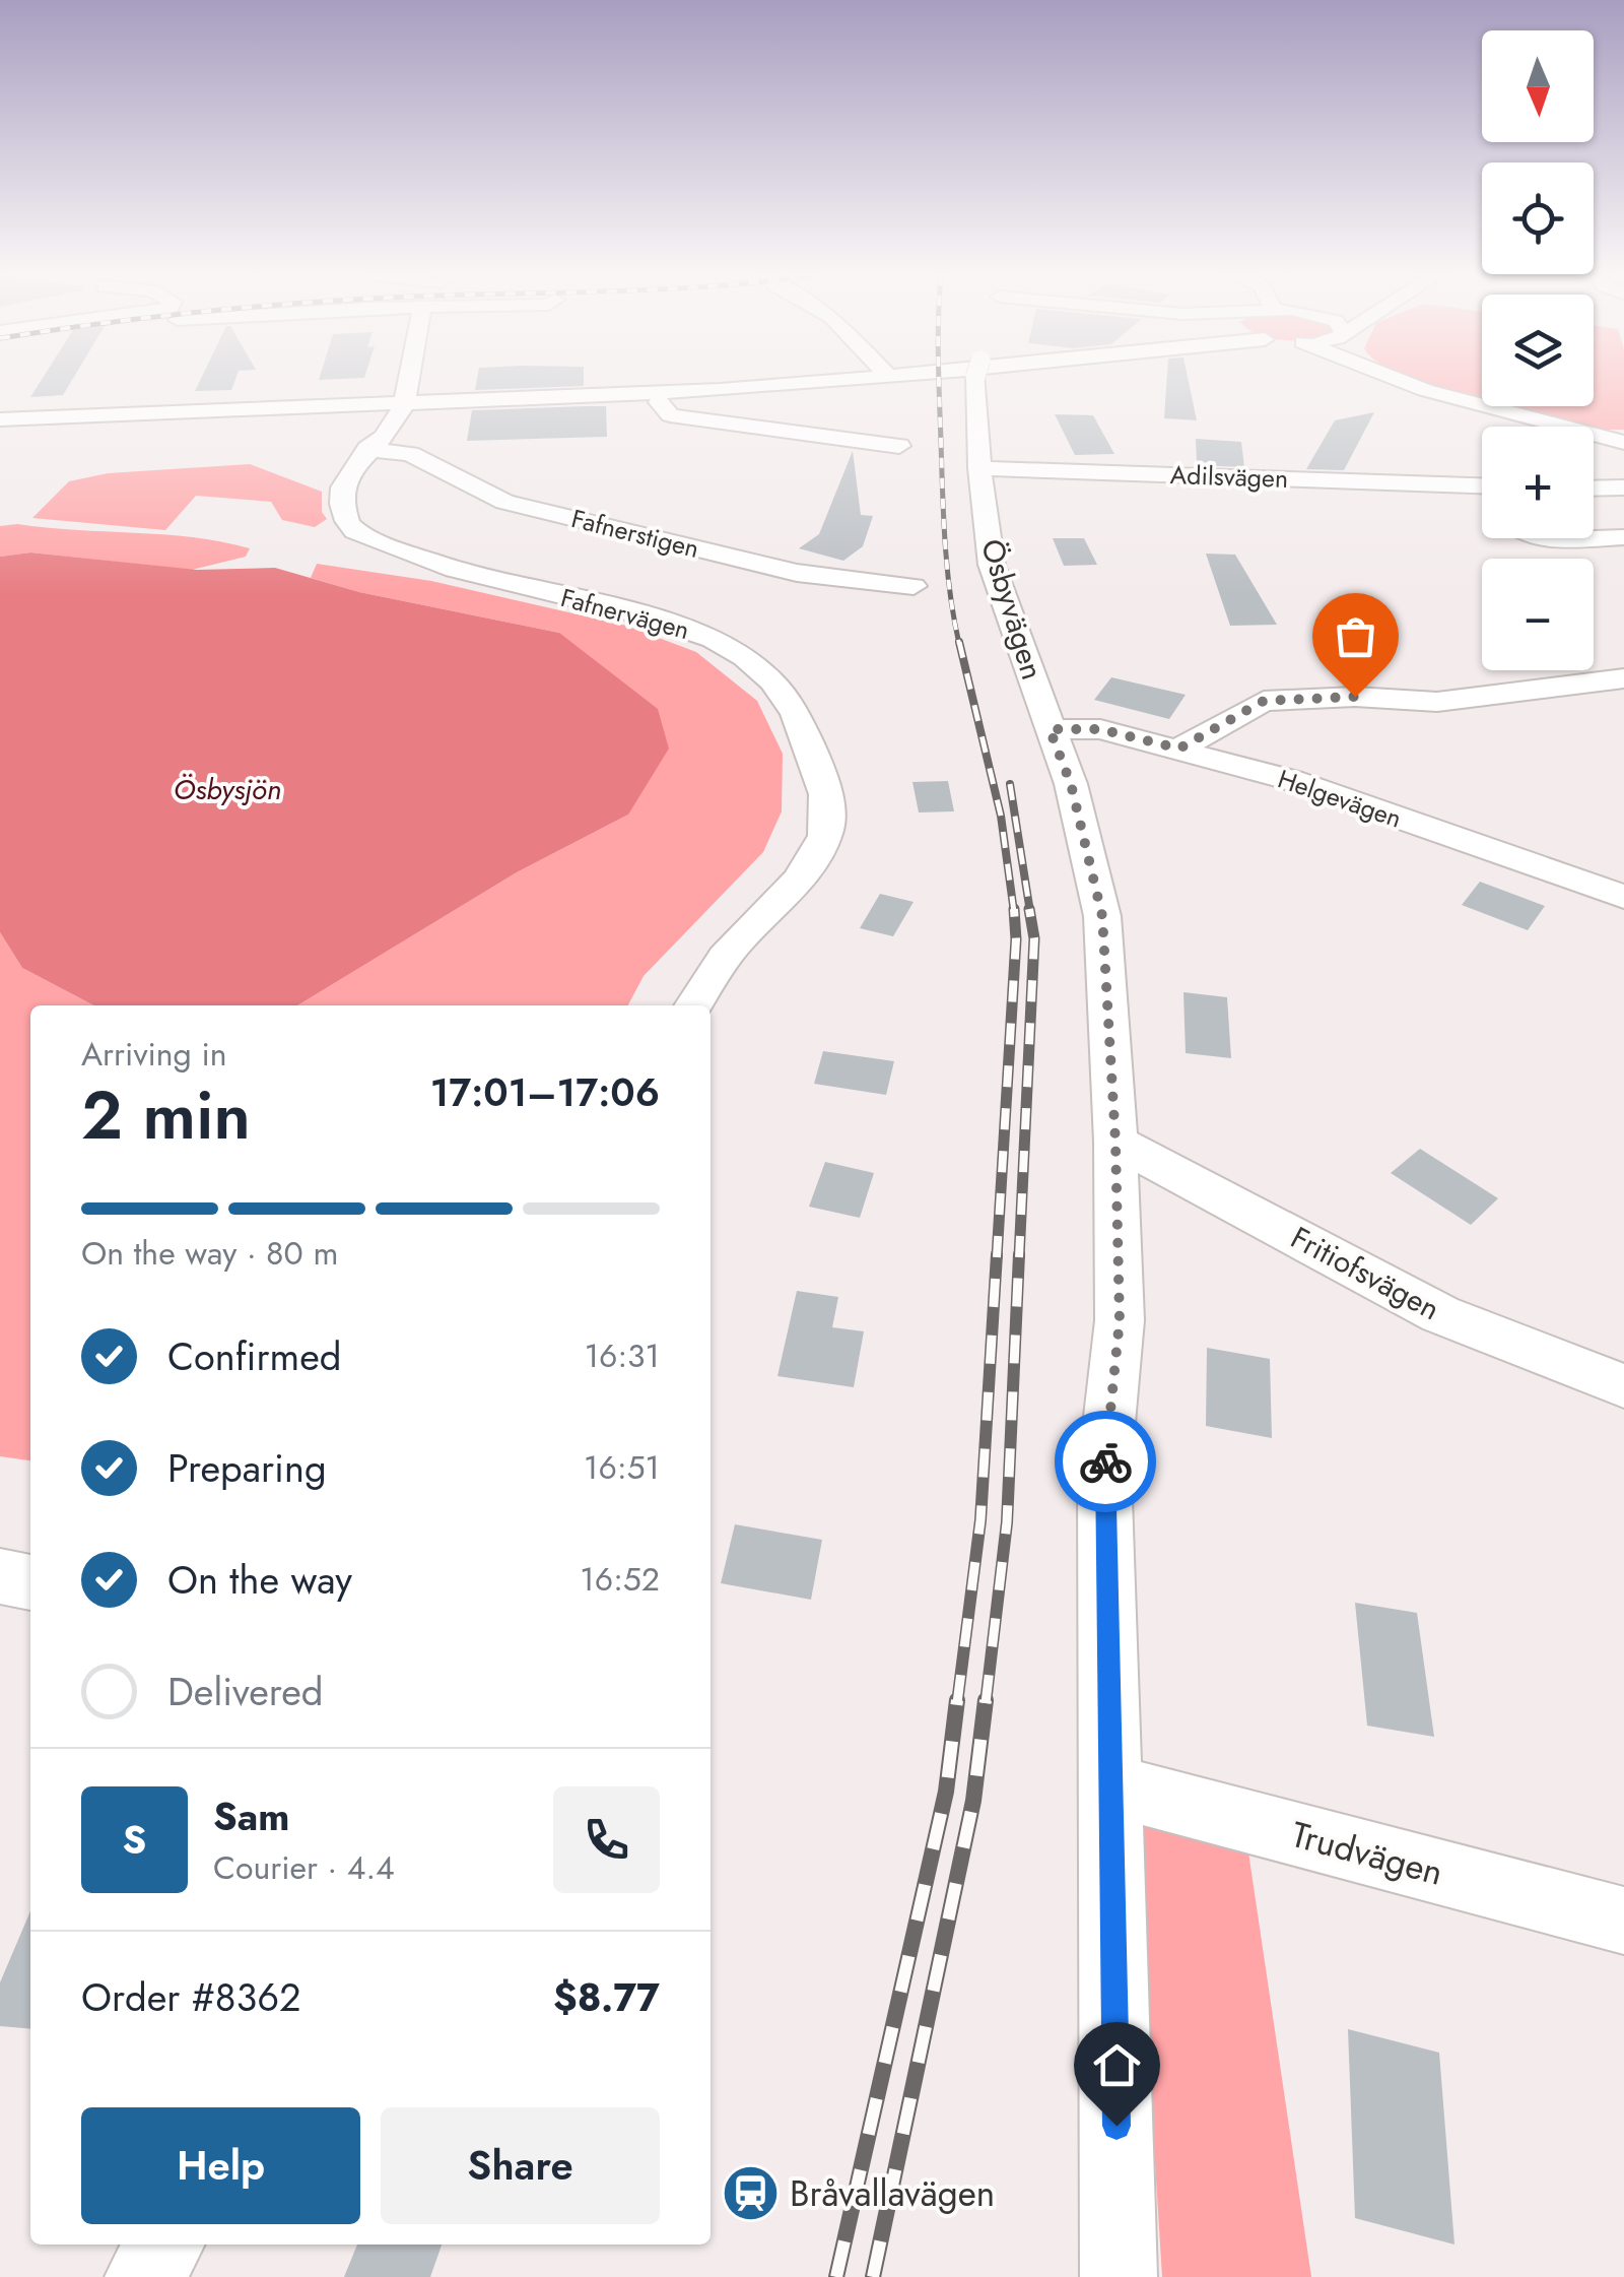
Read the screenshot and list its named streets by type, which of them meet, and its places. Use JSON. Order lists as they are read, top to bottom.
{
  "streets": {
    "street": [
      "Adilsvägen",
      "Fafnerstigen",
      "Ösbyvägen",
      "Fafnervägen",
      "Helgevägen",
      "Fritiofsvägen",
      "Trudvägen"
    ]
  },
  "crossings": [
    ["Adilsvägen", "Ösbyvägen"],
    ["Fafnerstigen", "Fafnervägen"],
    ["Ösbyvägen", "Helgevägen"],
    ["Ösbyvägen", "Fritiofsvägen"],
    ["Ösbyvägen", "Trudvägen"]
  ],
  "water": ["Ösbysjön"],
  "places": {
    "station": ["Bråvallavägen"]
  },
  "north": "bottom",
  "page": {
    "map_buttons": ["+", "−"],
    "heading": ["2 min", "Arriving in", "17:01–17:06"],
    "panel": [
      "Sam",
      "Courier · 4.4",
      "Order #8362",
      "$8.77"
    ],
    "bar": "On the way · 80 m",
    "list": [
      ["Confirmed", "16:31"],
      ["Preparing", "16:51"],
      ["On the way", "16:52"],
      "Delivered"
    ],
    "round": "S",
    "buttons": ["Help", "Share"]
  }
}
